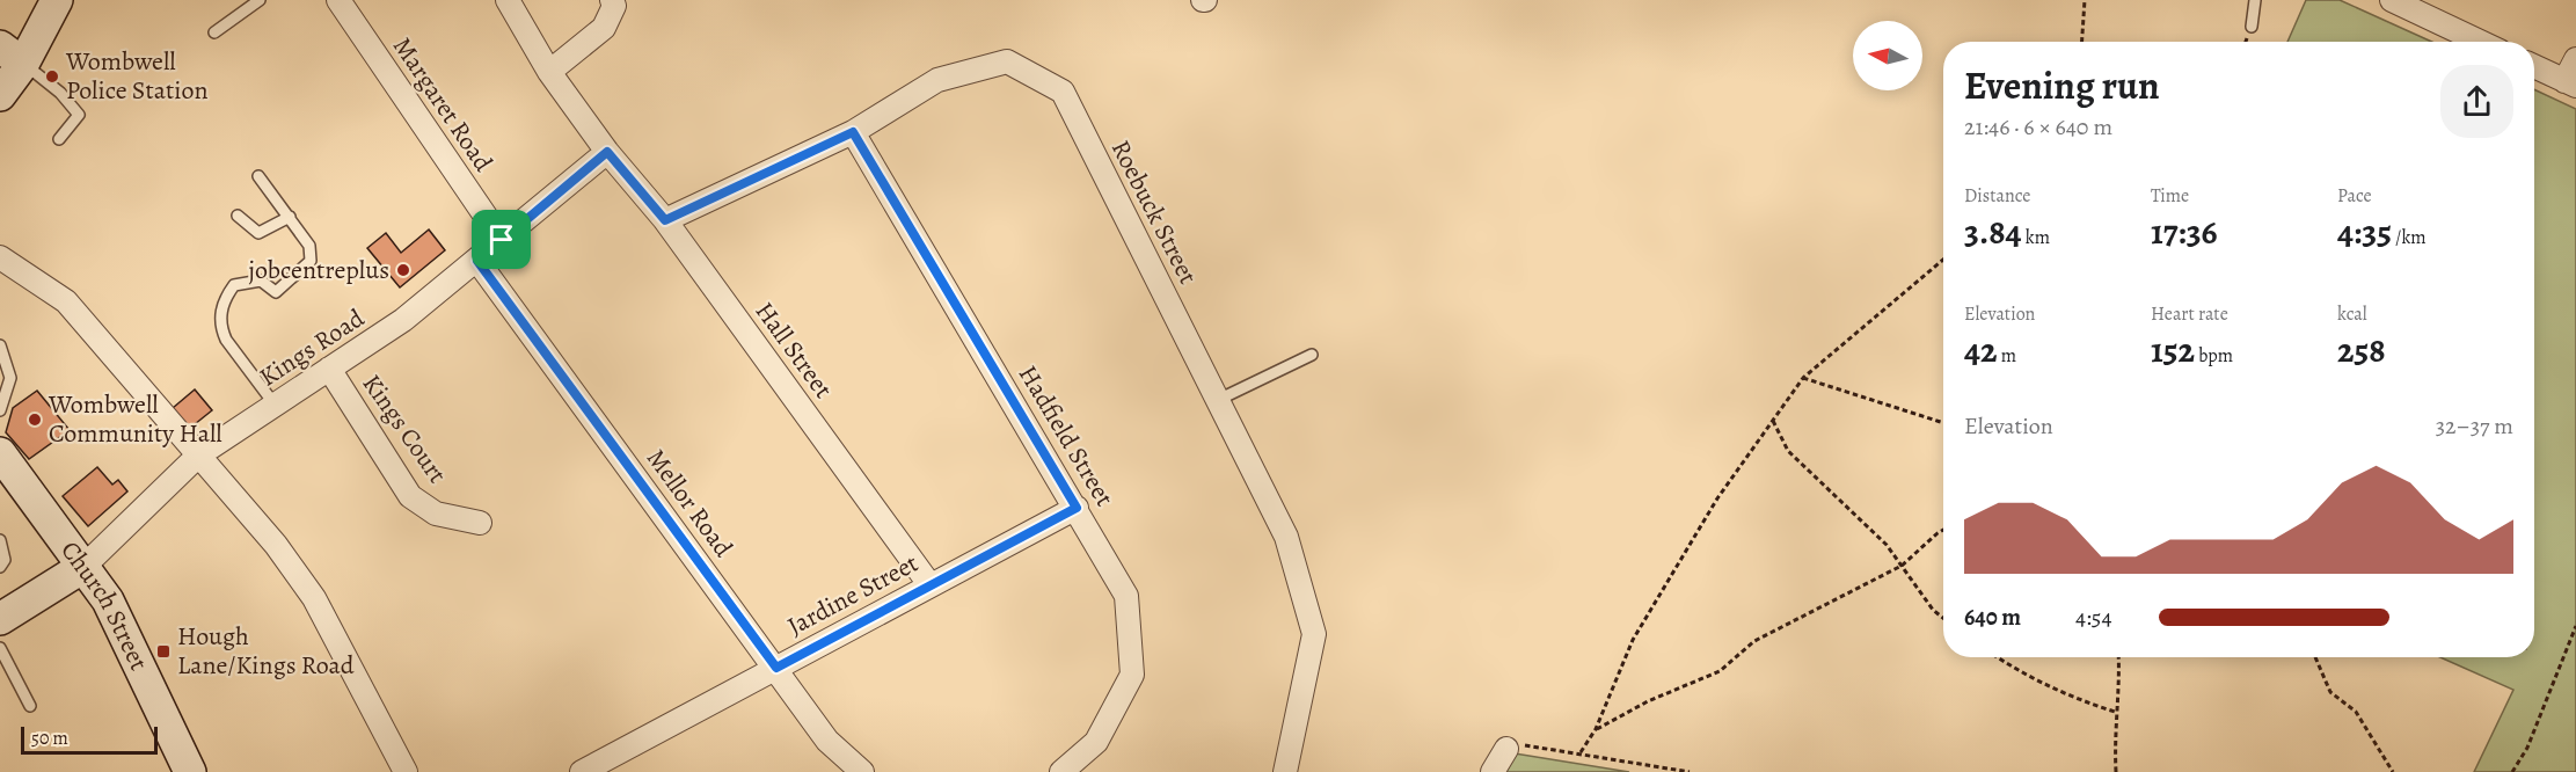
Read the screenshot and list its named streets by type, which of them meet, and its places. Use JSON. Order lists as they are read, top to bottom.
{
  "streets": {
    "main road": ["Church Street"],
    "street": [
      "Margaret Road",
      "Roebuck Street",
      "Kings Road",
      "Hall Street",
      "Kings Court",
      "Hadfield Street",
      "Mellor Road",
      "Jardine Street"
    ]
  },
  "crossings": [
    ["Margaret Road", "Kings Road"],
    ["Roebuck Street", "Hall Street"],
    ["Roebuck Street", "Hadfield Street"],
    ["Kings Road", "Hall Street"],
    ["Kings Road", "Kings Court"],
    ["Kings Road", "Mellor Road"],
    ["Kings Road", "Church Street"],
    ["Hall Street", "Jardine Street"],
    ["Hadfield Street", "Jardine Street"],
    ["Mellor Road", "Jardine Street"]
  ],
  "places": {
    "other": ["Wombwell Police Station", "jobcentreplus", "Wombwell Community Hall"],
    "transit": ["Hough Lane/Kings Road"]
  },
  "scale_bar": "50 m",
  "north": "left",
  "page": {
    "heading": ["Evening run", "21:46 · 6 × 640 m"],
    "stats": [
      ["Distance", "3.84 km"],
      ["Time", "17:36"],
      ["Pace", "4:35 /km"],
      ["Elevation", "42 m"],
      ["Heart rate", "152 bpm"],
      ["kcal", "258"]
    ],
    "chart": ["Elevation", "32–37 m"],
    "list": [
      {
        "name": "640 m",
        "note": "4:54"
      }
    ],
    "scale": "50 m"
  }
}
